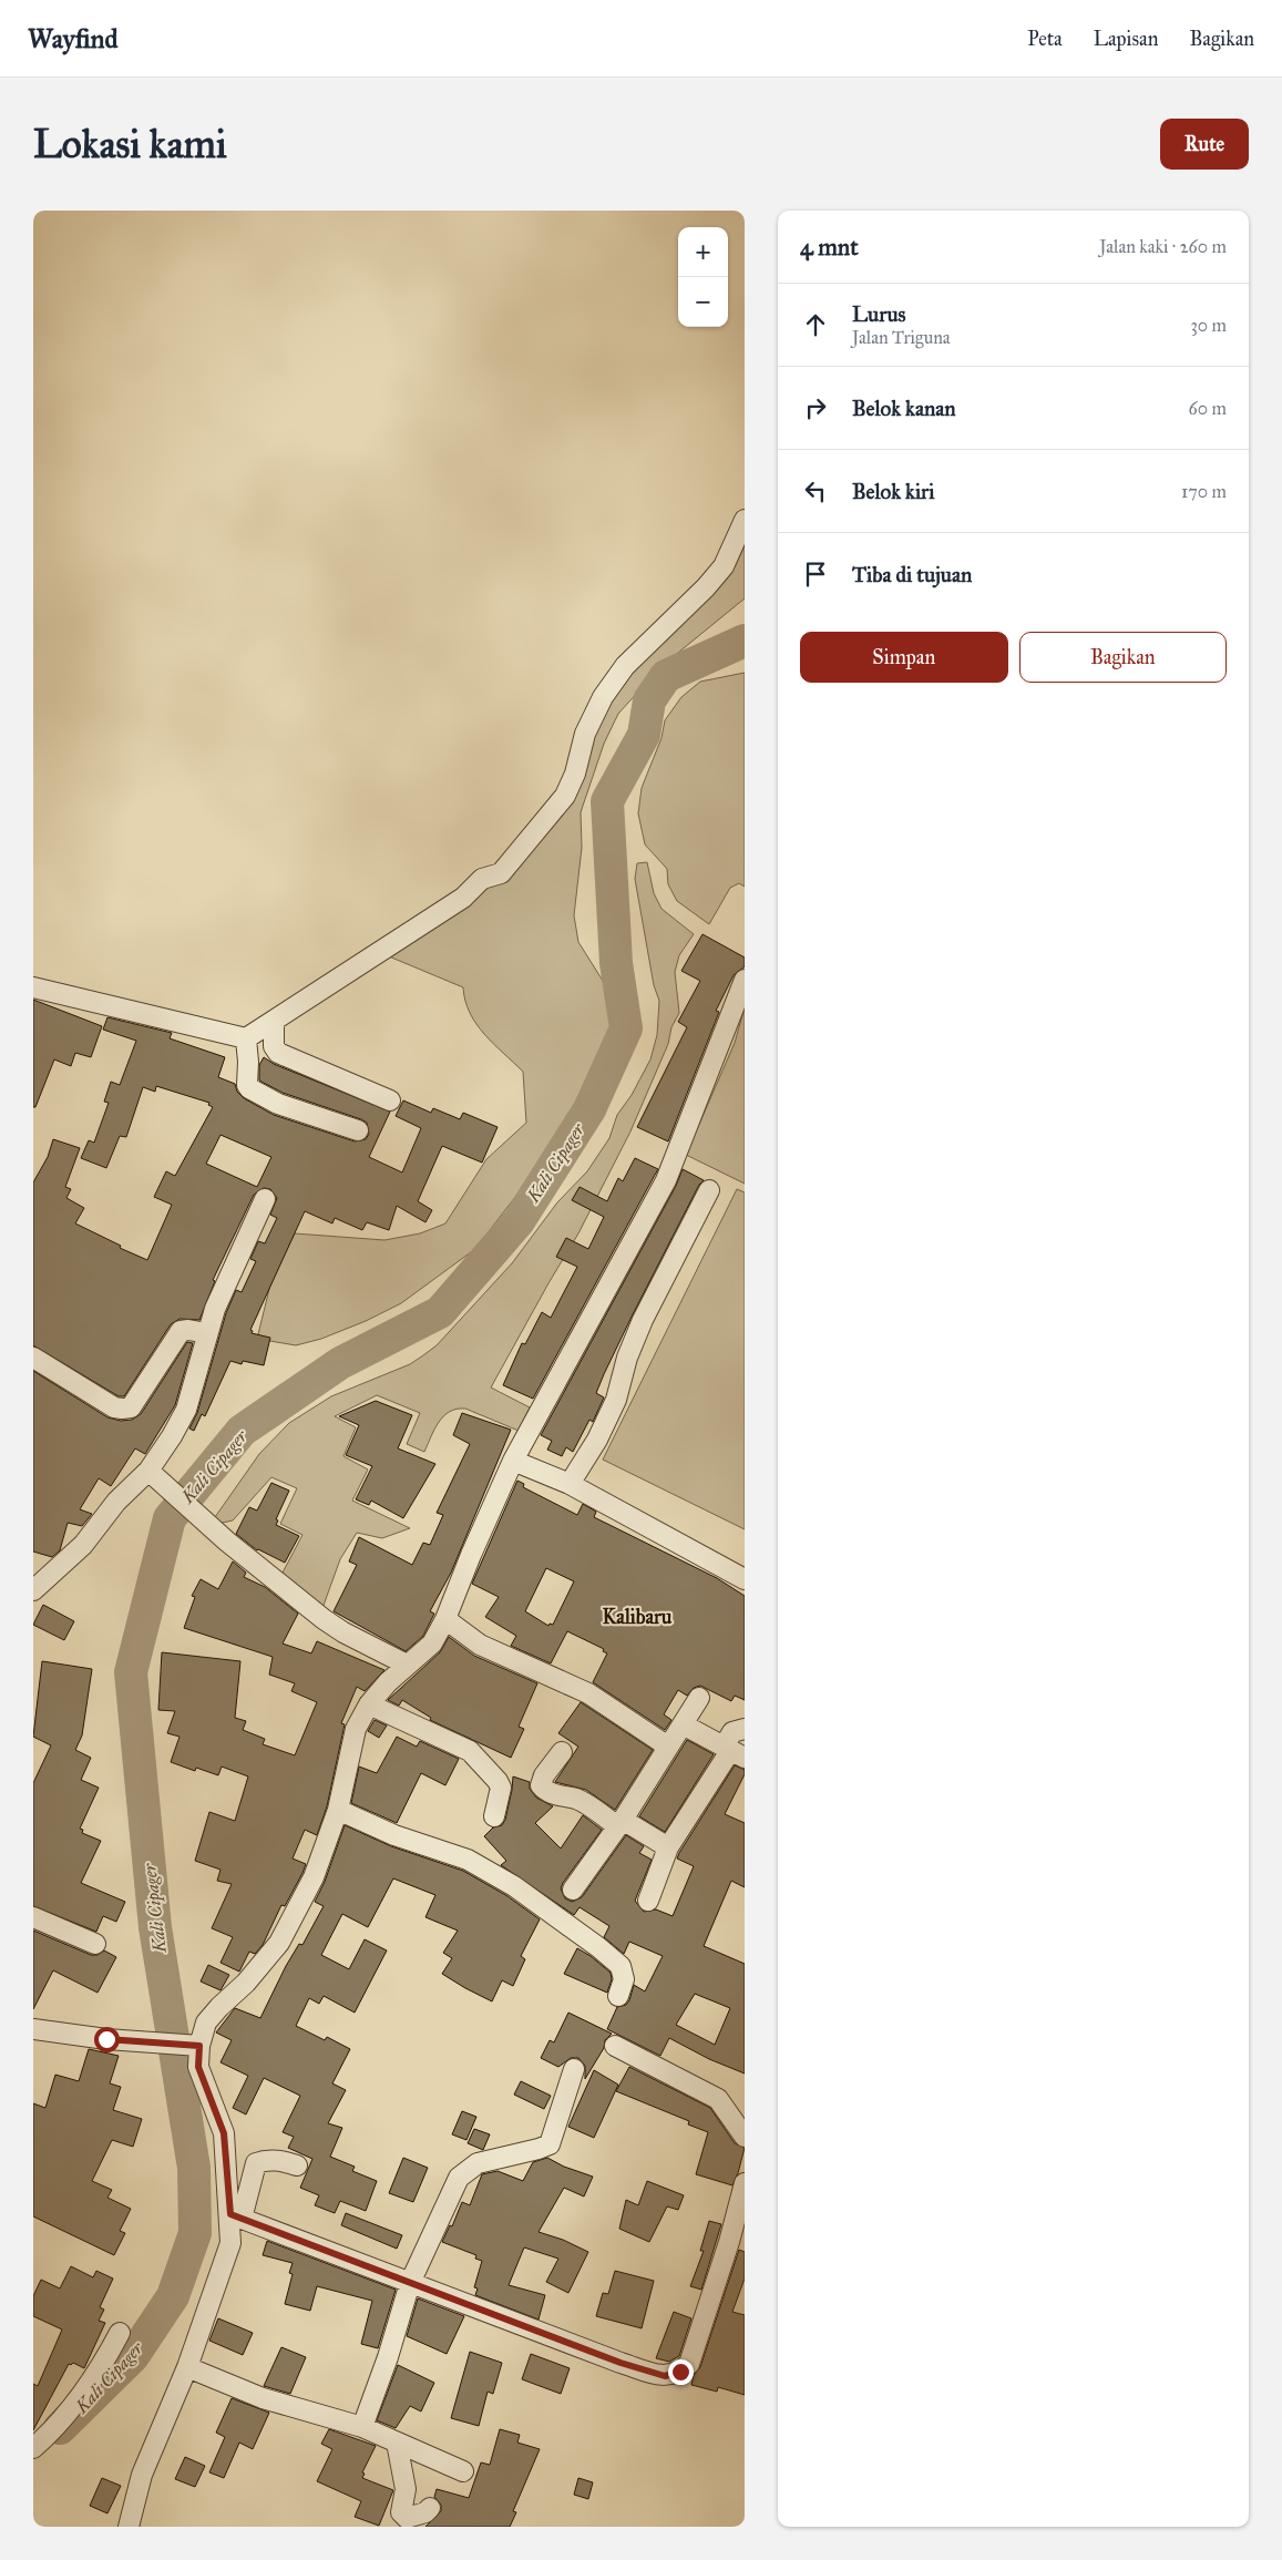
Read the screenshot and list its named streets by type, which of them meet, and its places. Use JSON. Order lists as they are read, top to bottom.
{
  "districts": ["Kalibaru"],
  "water": ["Kali Cipager"],
  "page": {
    "header": "Wayfind",
    "nav": ["Peta", "Lapisan", "Bagikan"],
    "buttons": [
      "Rute",
      ["Simpan", "Bagikan"]
    ],
    "title": "Lokasi kami",
    "heading": ["4 mnt", "Jalan kaki · 260 m"],
    "map_buttons": ["+", "−"],
    "list": [
      ["Lurus", "Jalan Triguna", "30 m"],
      ["Belok kanan", "60 m"],
      ["Belok kiri", "170 m"],
      "Tiba di tujuan"
    ]
  }
}
